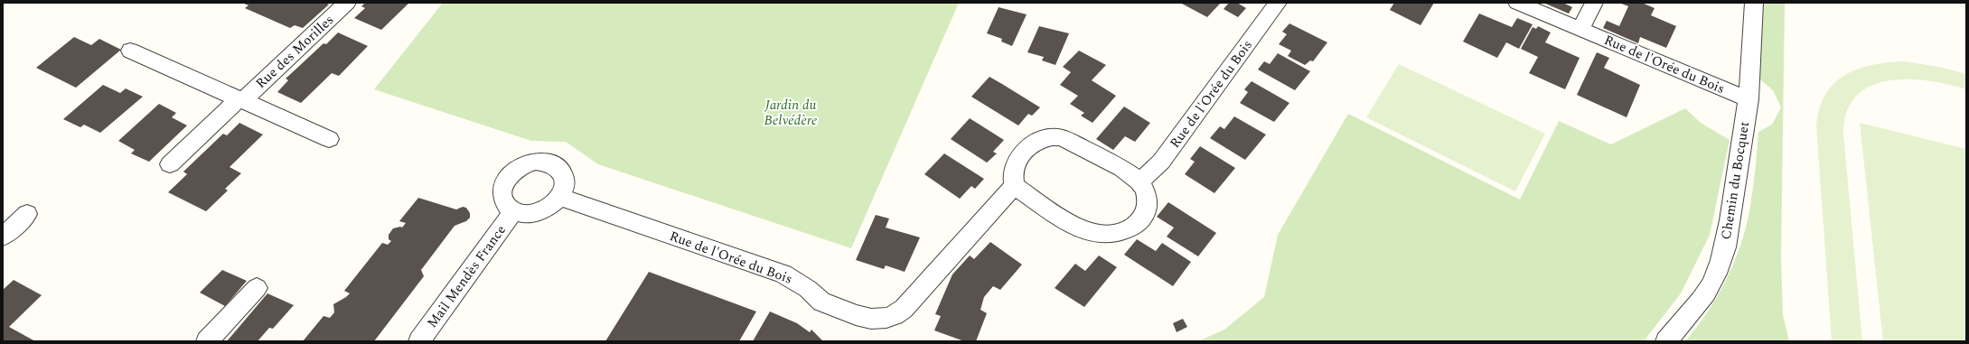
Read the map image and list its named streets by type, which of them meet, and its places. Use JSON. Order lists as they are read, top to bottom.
{
  "streets": {
    "street": [
      "Rue des Morilles",
      "Rue de l'Orée du Bois",
      "Chemin du Bocquet",
      "Mail Mendès France"
    ]
  },
  "crossings": [
    ["Rue de l'Orée du Bois", "Chemin du Bocquet"],
    ["Rue de l'Orée du Bois", "Mail Mendès France"]
  ],
  "parks": ["Jardin du Belvédère"]
}
